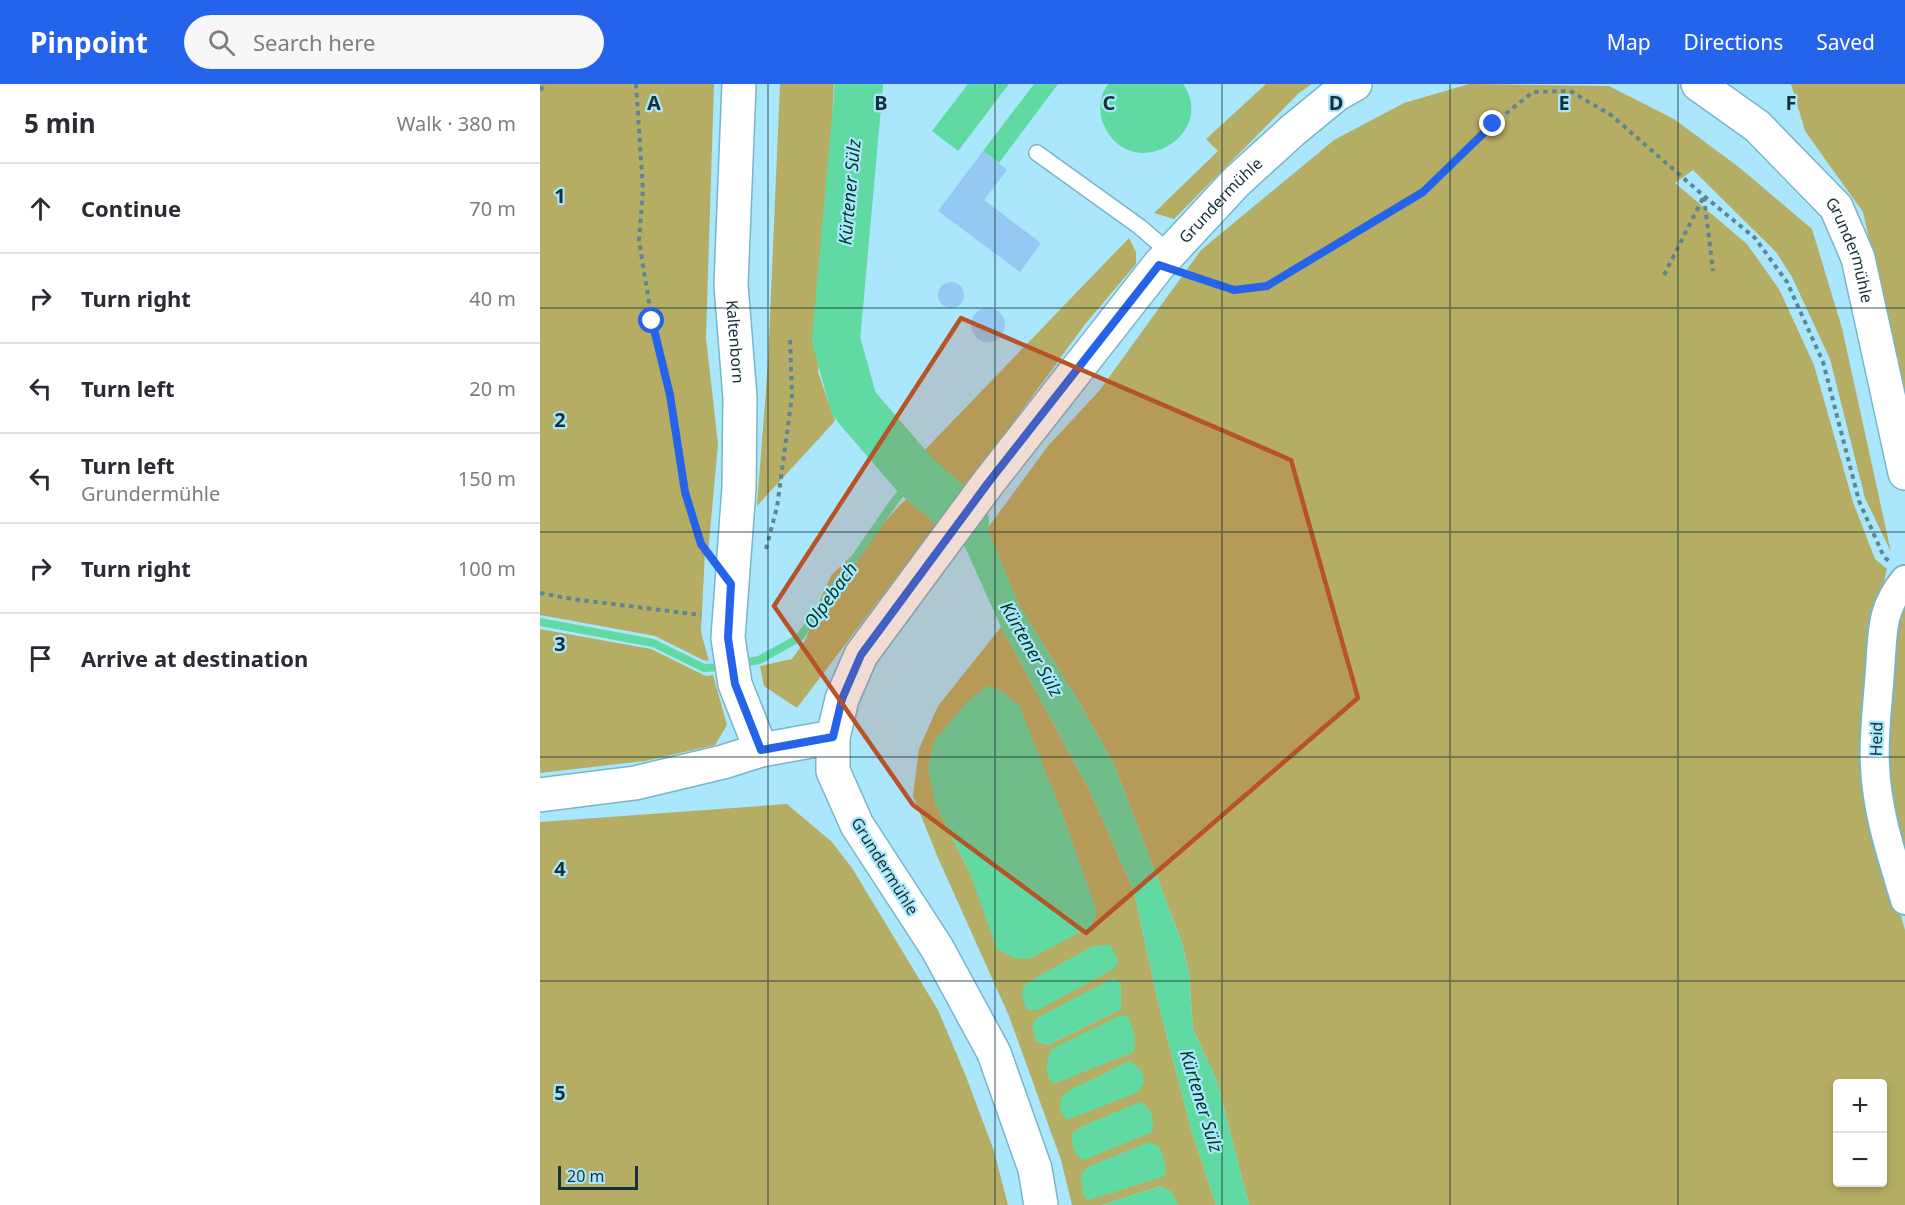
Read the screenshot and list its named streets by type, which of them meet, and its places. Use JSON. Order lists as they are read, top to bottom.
{
  "streets": {
    "main road": ["Grundermühle", "Kaltenborn"],
    "street": ["Heid"]
  },
  "water": ["Kürtener Sülz", "Olpebach"],
  "scale_bar": "20 m",
  "page": {
    "header": "Pinpoint",
    "search": "Search here",
    "nav": ["Map", "Directions", "Saved"],
    "heading": ["5 min", "Walk · 380 m"],
    "list": [
      ["Continue", "70 m"],
      ["Turn right", "40 m"],
      ["Turn left", "20 m"],
      ["Turn left", "Grundermühle", "150 m"],
      ["Turn right", "100 m"],
      "Arrive at destination"
    ],
    "map_buttons": ["+", "−"],
    "scale": "20 m"
  },
  "grid": {
    "columns": [
      "A",
      "B",
      "C",
      "D",
      "E",
      "F"
    ],
    "rows": [
      "1",
      "2",
      "3",
      "4",
      "5"
    ]
  }
}
